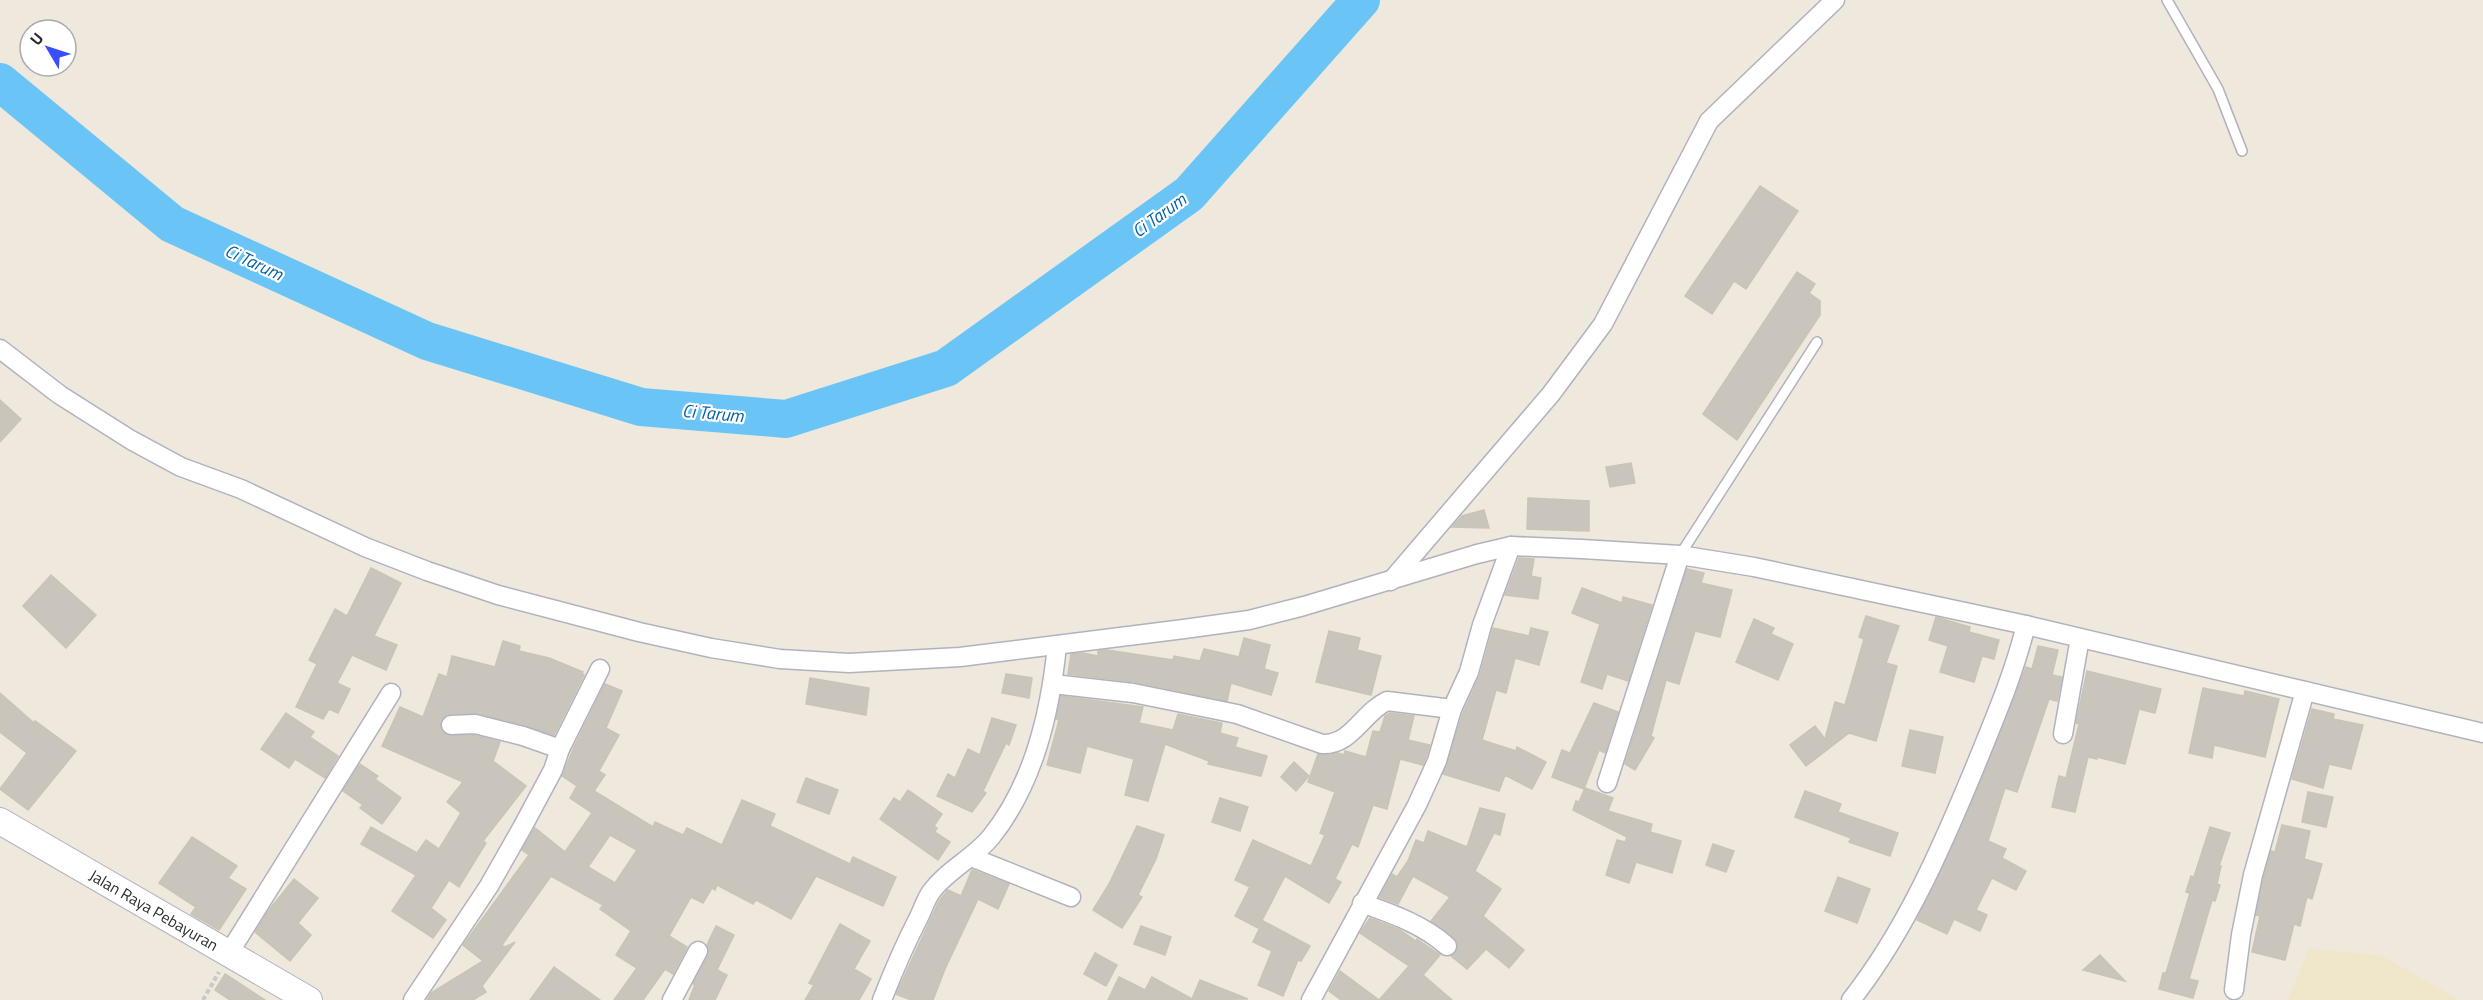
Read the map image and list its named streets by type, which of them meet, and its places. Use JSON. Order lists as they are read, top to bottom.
{
  "streets": {
    "main road": ["Jalan Raya Pebayuran"]
  },
  "water": ["Ci Tarum"],
  "north": "top left"
}
